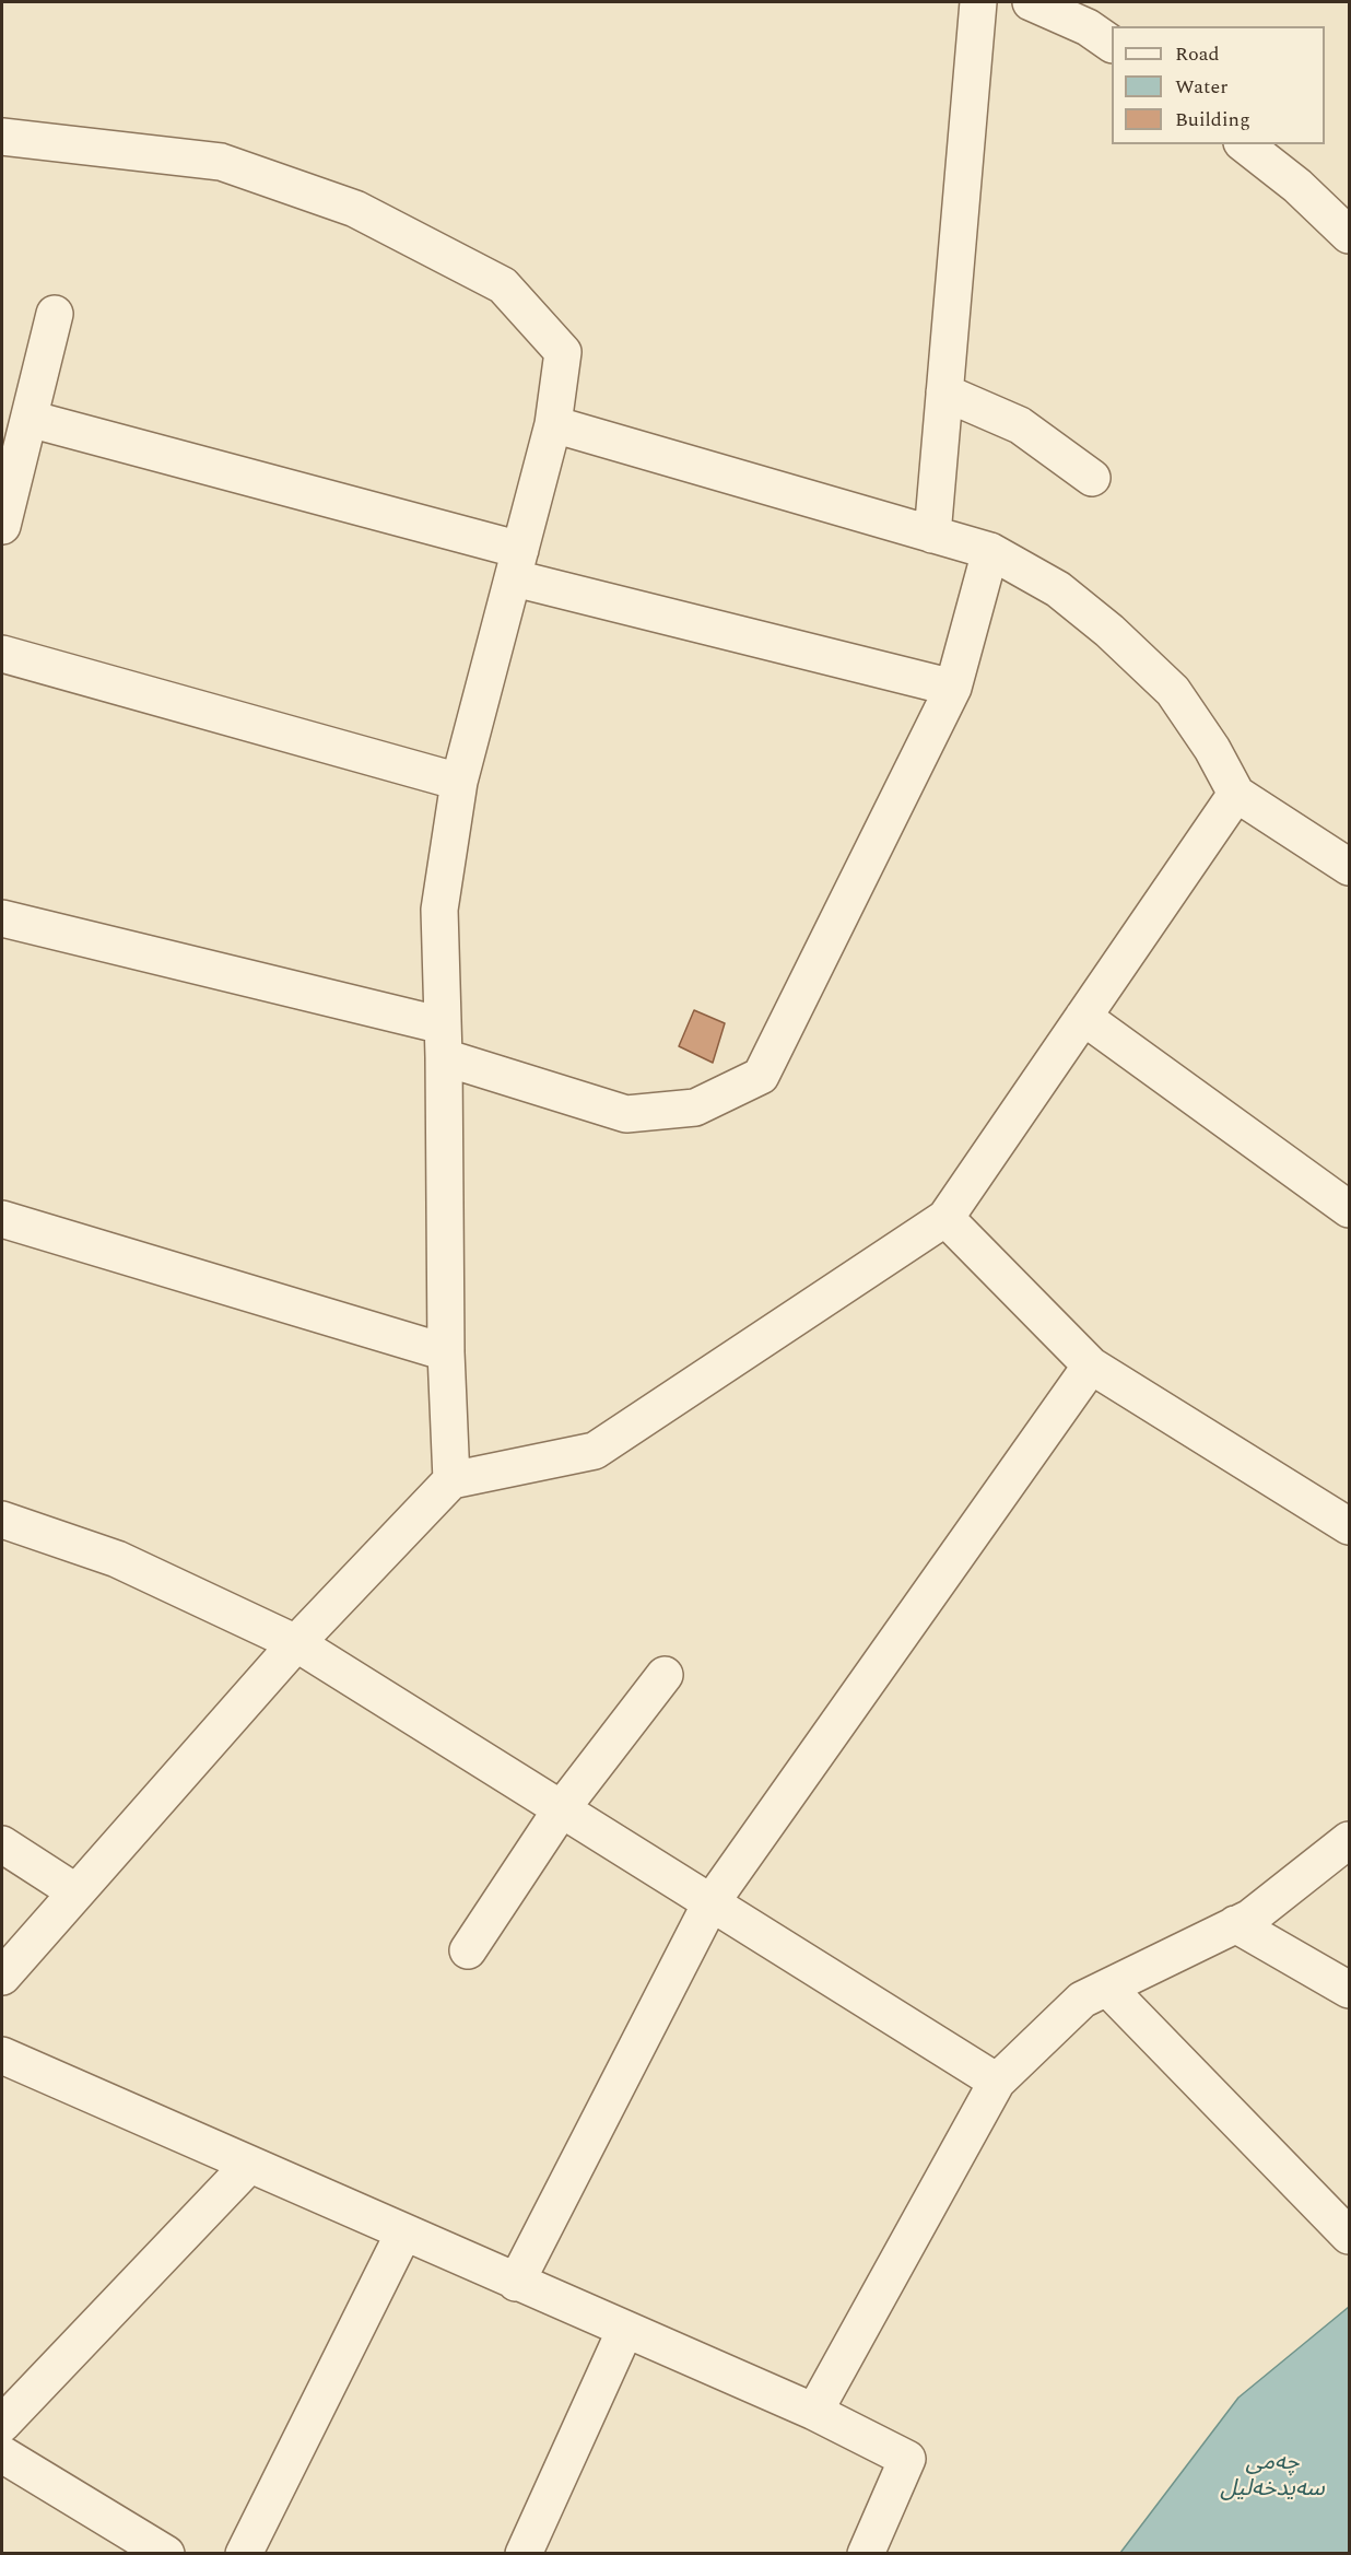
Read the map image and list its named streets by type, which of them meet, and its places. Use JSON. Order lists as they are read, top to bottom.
{
  "water": ["چەمی سەیدخەلیل"],
  "legend": ["Road", "Water", "Building"]
}
